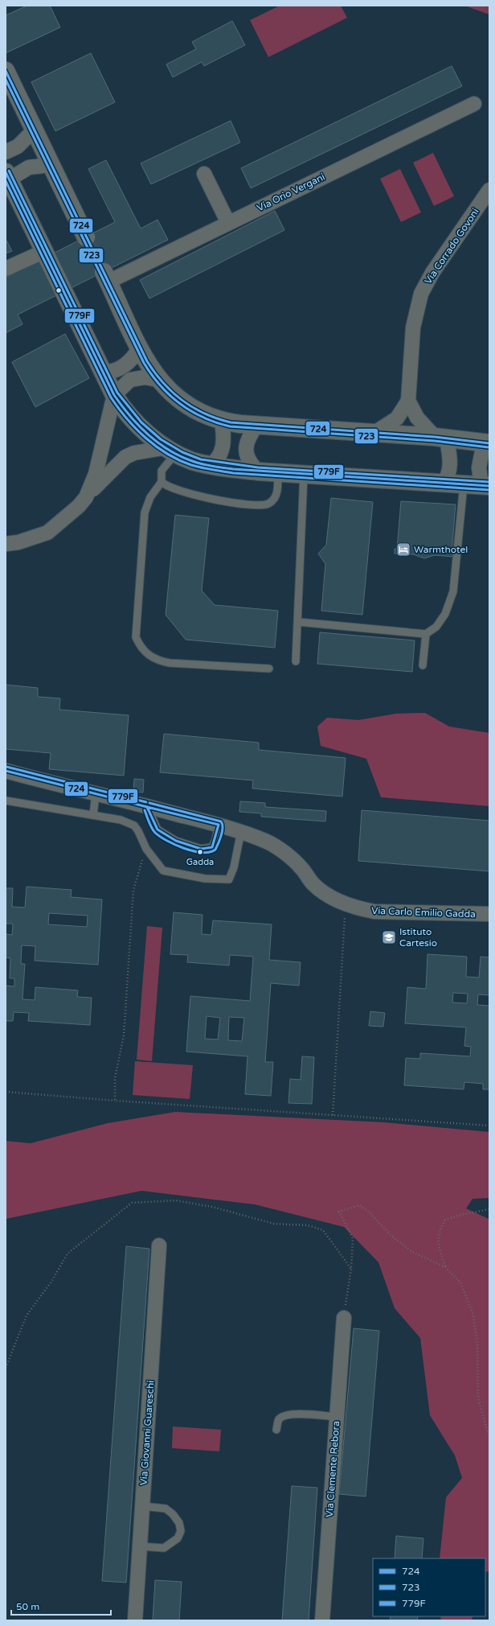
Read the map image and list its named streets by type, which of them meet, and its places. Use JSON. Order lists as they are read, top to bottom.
{
  "streets": {
    "street": [
      "Via Orio Vergani",
      "Via Corrado Govoni",
      "Via Carlo Emilio Gadda",
      "Via Giovanni Guareschi",
      "Via Clemente Rebora"
    ]
  },
  "places": {
    "hotel": ["Warmthotel"],
    "other": ["Gadda"],
    "school or university": ["Istituto Cartesio"]
  },
  "lines": ["transit line 724", "transit line 723", "transit line 779F"],
  "legend": ["724", "723", "779F"],
  "scale_bar": "50 m"
}
